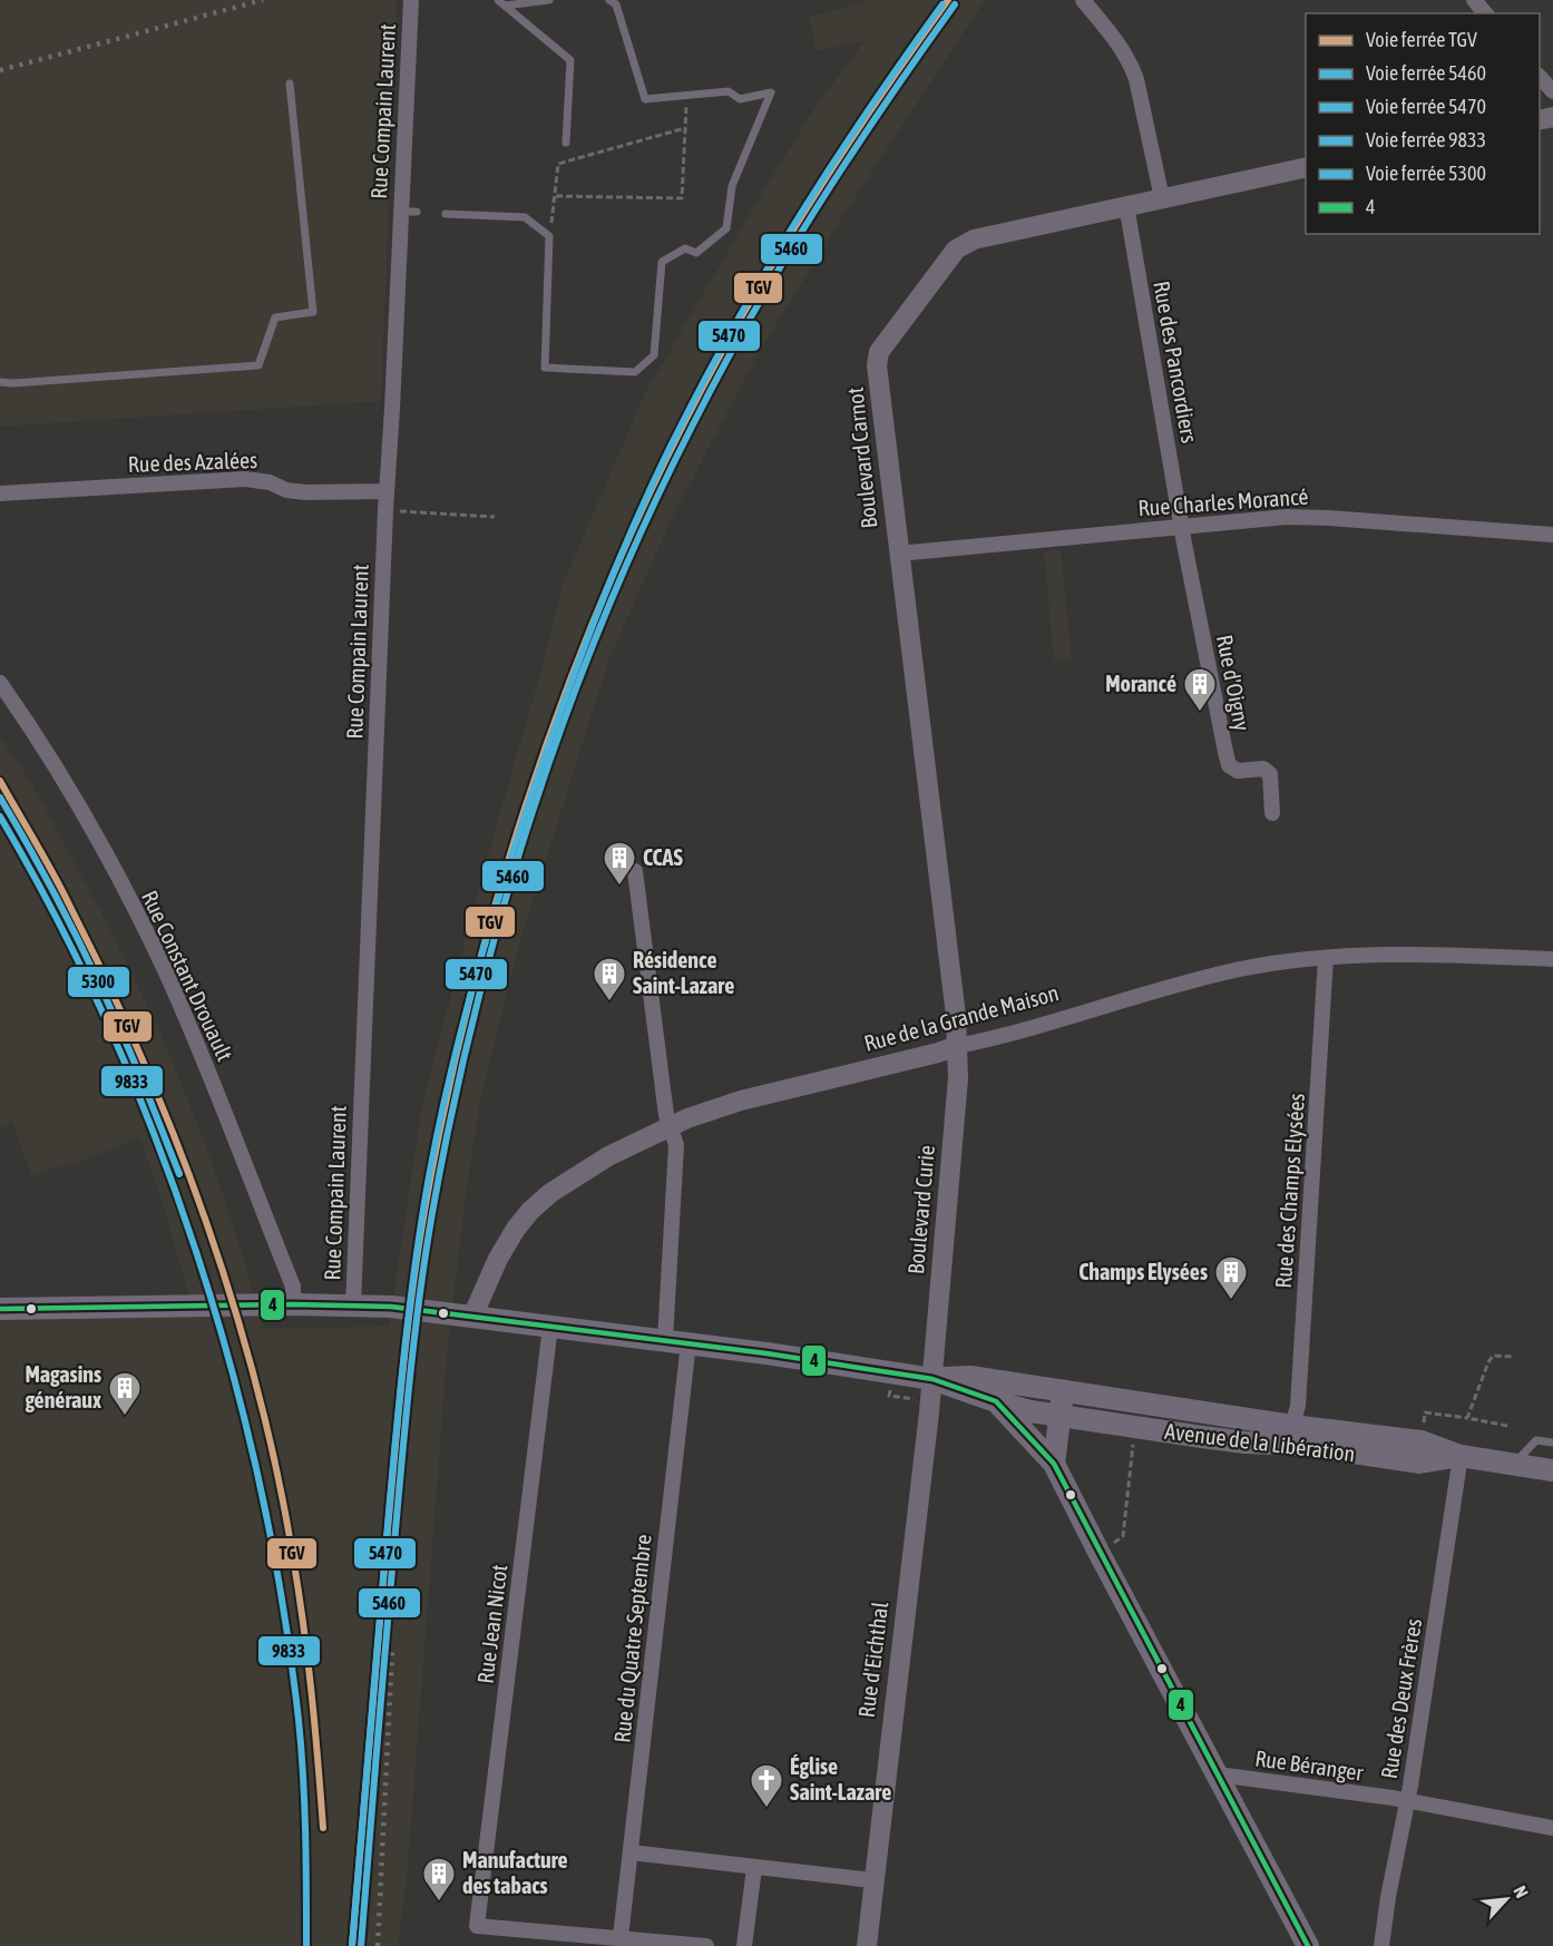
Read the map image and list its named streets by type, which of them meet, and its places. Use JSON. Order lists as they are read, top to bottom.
{
  "streets": {
    "main road": ["Avenue de la Libération"],
    "street": [
      "Rue Compain Laurent",
      "Rue des Pancordiers",
      "Boulevard Carnot",
      "Rue des Azalées",
      "Rue Charles Morancé",
      "Rue d'Oigny",
      "Rue Constant Drouault",
      "Rue de la Grande Maison",
      "Rue des Champs Elysées",
      "Boulevard Curie",
      "Rue Jean Nicot",
      "Rue du Quatre Septembre",
      "Rue d'Eichthal",
      "Rue des Deux Frères",
      "Rue Béranger"
    ]
  },
  "crossings": [
    ["Rue Compain Laurent", "Rue des Azalées"],
    ["Rue des Pancordiers", "Boulevard Carnot"],
    ["Rue des Pancordiers", "Rue Charles Morancé"],
    ["Rue des Pancordiers", "Rue d'Oigny"],
    ["Boulevard Carnot", "Rue Charles Morancé"],
    ["Boulevard Carnot", "Rue de la Grande Maison"],
    ["Boulevard Carnot", "Boulevard Curie"],
    ["Rue Charles Morancé", "Rue d'Oigny"],
    ["Rue de la Grande Maison", "Rue des Champs Elysées"],
    ["Rue de la Grande Maison", "Boulevard Curie"],
    ["Rue des Champs Elysées", "Avenue de la Libération"],
    ["Boulevard Curie", "Avenue de la Libération"],
    ["Boulevard Curie", "Rue d'Eichthal"],
    ["Avenue de la Libération", "Rue d'Eichthal"],
    ["Avenue de la Libération", "Rue des Deux Frères"],
    ["Rue Jean Nicot", "Rue du Quatre Septembre"],
    ["Rue des Deux Frères", "Rue Béranger"]
  ],
  "places": {
    "building": [
      "Morancé",
      "CCAS",
      "Résidence Saint-Lazare",
      "Champs Elysées",
      "Magasins généraux",
      "Manufacture des tabacs"
    ],
    "church": ["Église Saint-Lazare"]
  },
  "lines": [
    "rail line TGV",
    "rail line 5460",
    "rail line 5470",
    "rail line 5300",
    "rail line 9833",
    "transit line 4"
  ],
  "legend": [
    "Voie ferrée TGV",
    "Voie ferrée 5460",
    "Voie ferrée 5470",
    "Voie ferrée 9833",
    "Voie ferrée 5300",
    "4"
  ],
  "north": "top right"
}
